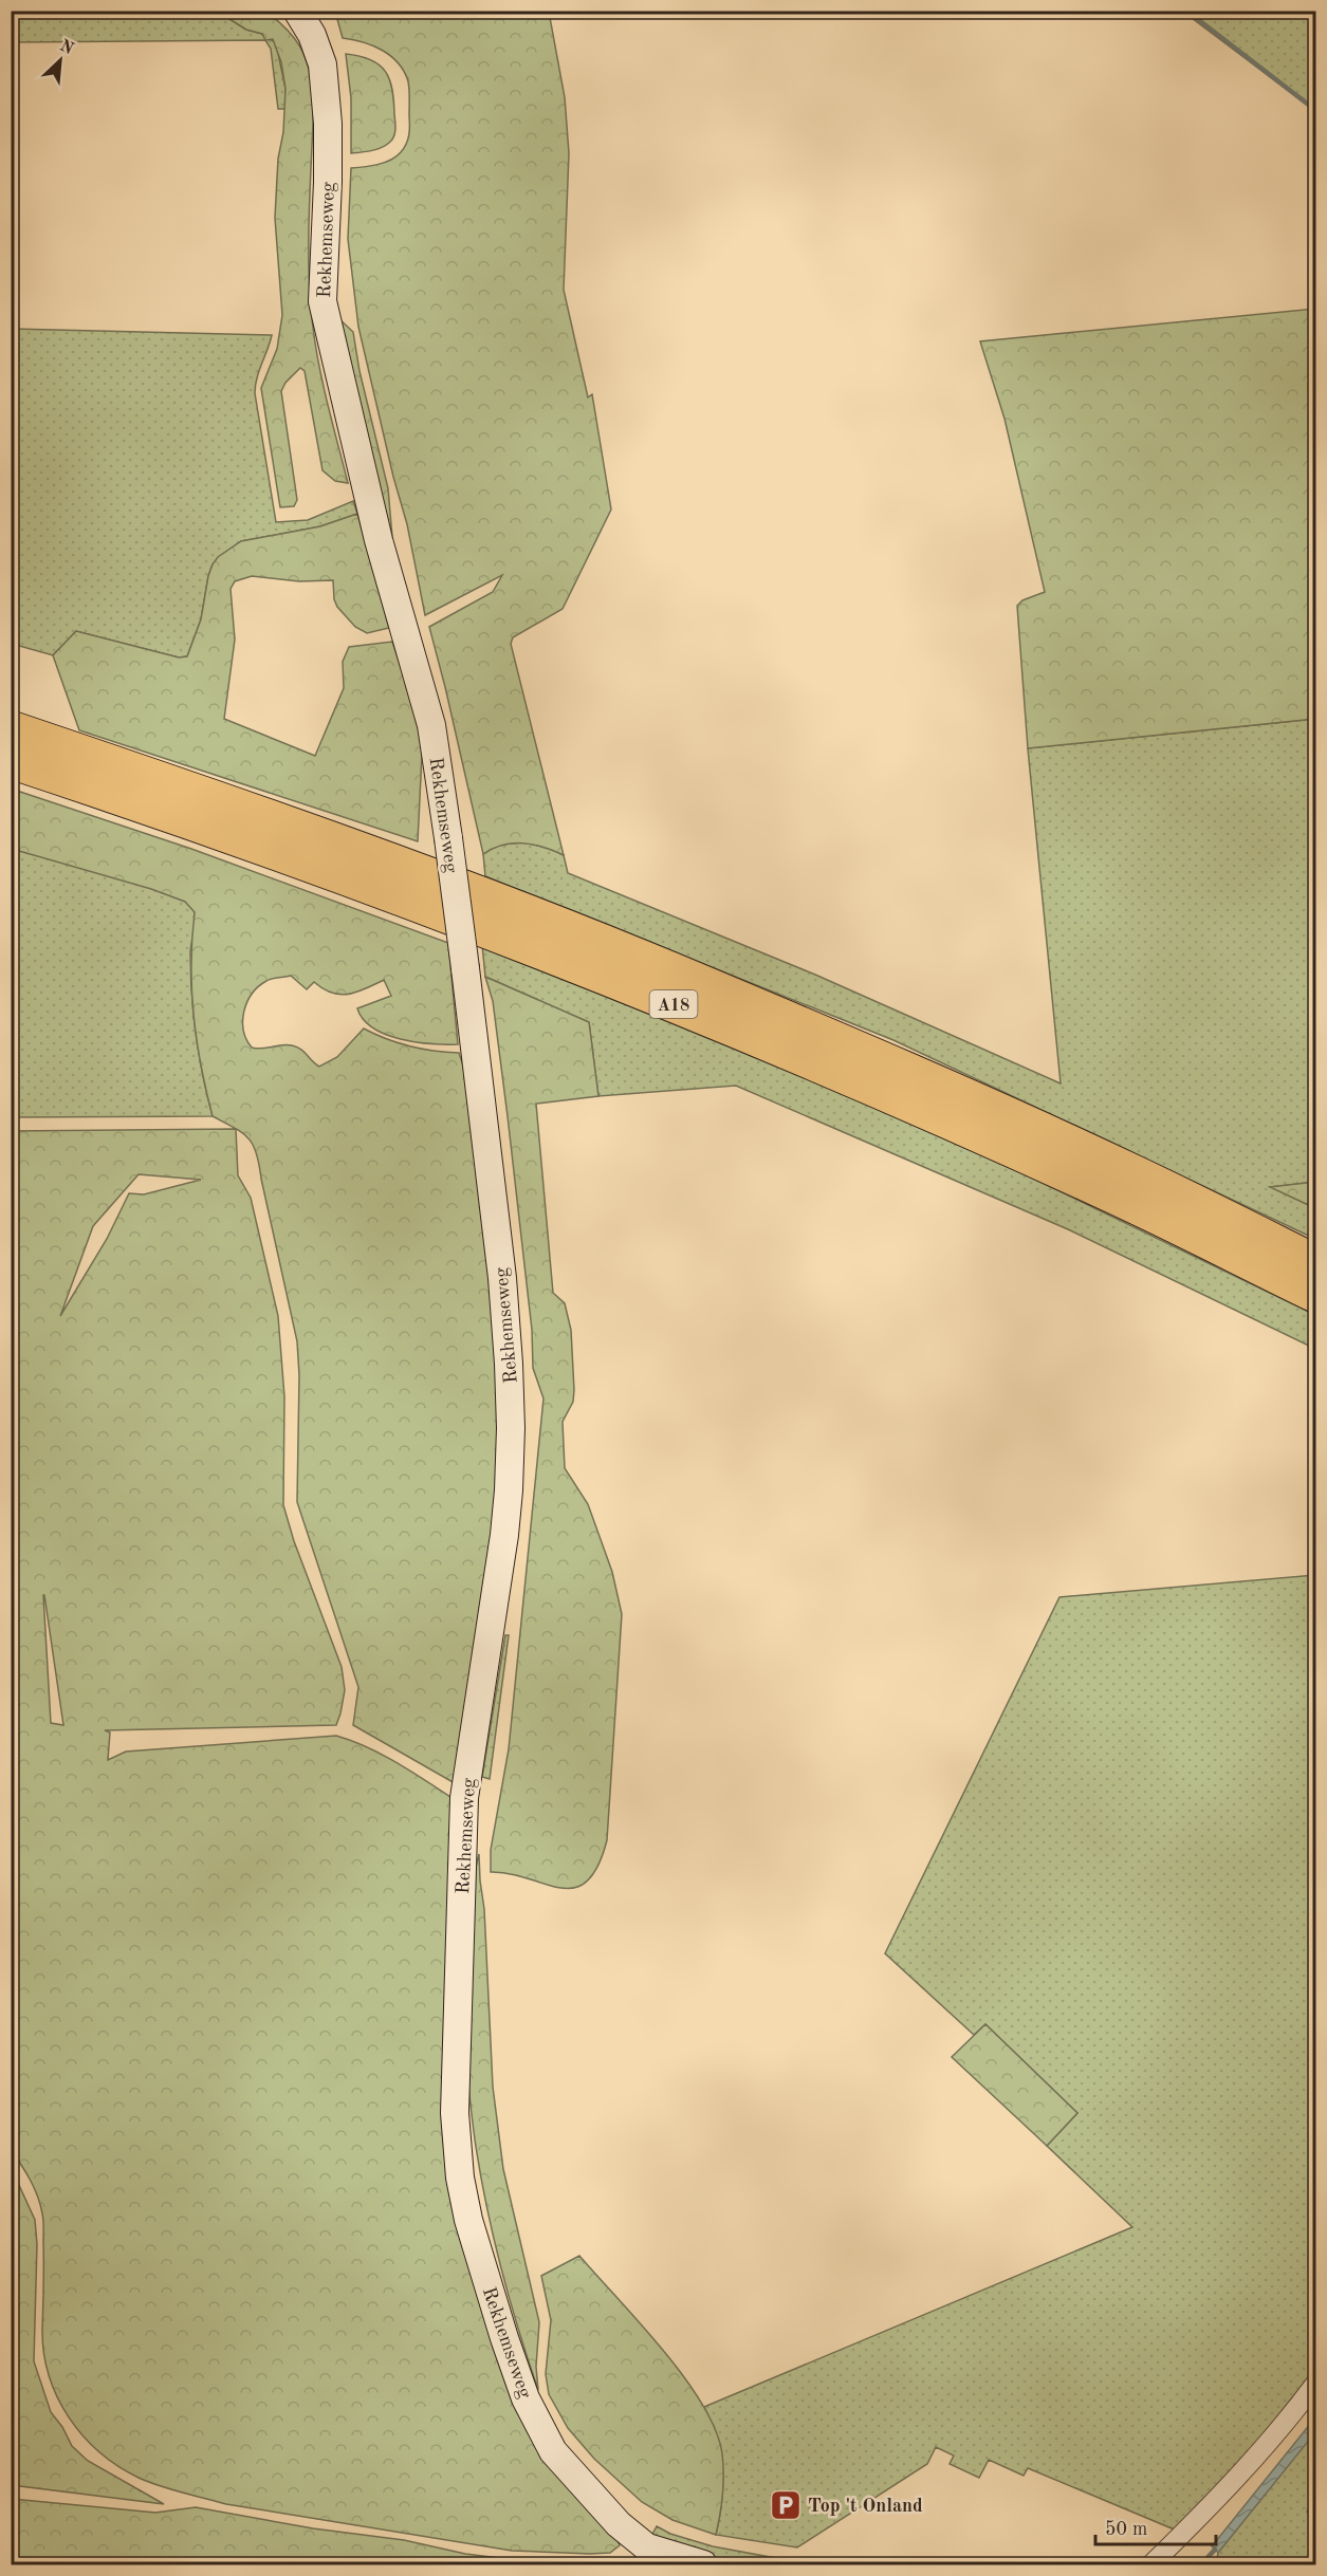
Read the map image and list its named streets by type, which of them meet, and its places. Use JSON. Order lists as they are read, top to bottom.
{
  "streets": {
    "highway": ["A18"],
    "street": ["Rekhemseweg"]
  },
  "places": {
    "parking": ["Top 't Onland"]
  },
  "scale_bar": "50 m",
  "north": "top right"
}
